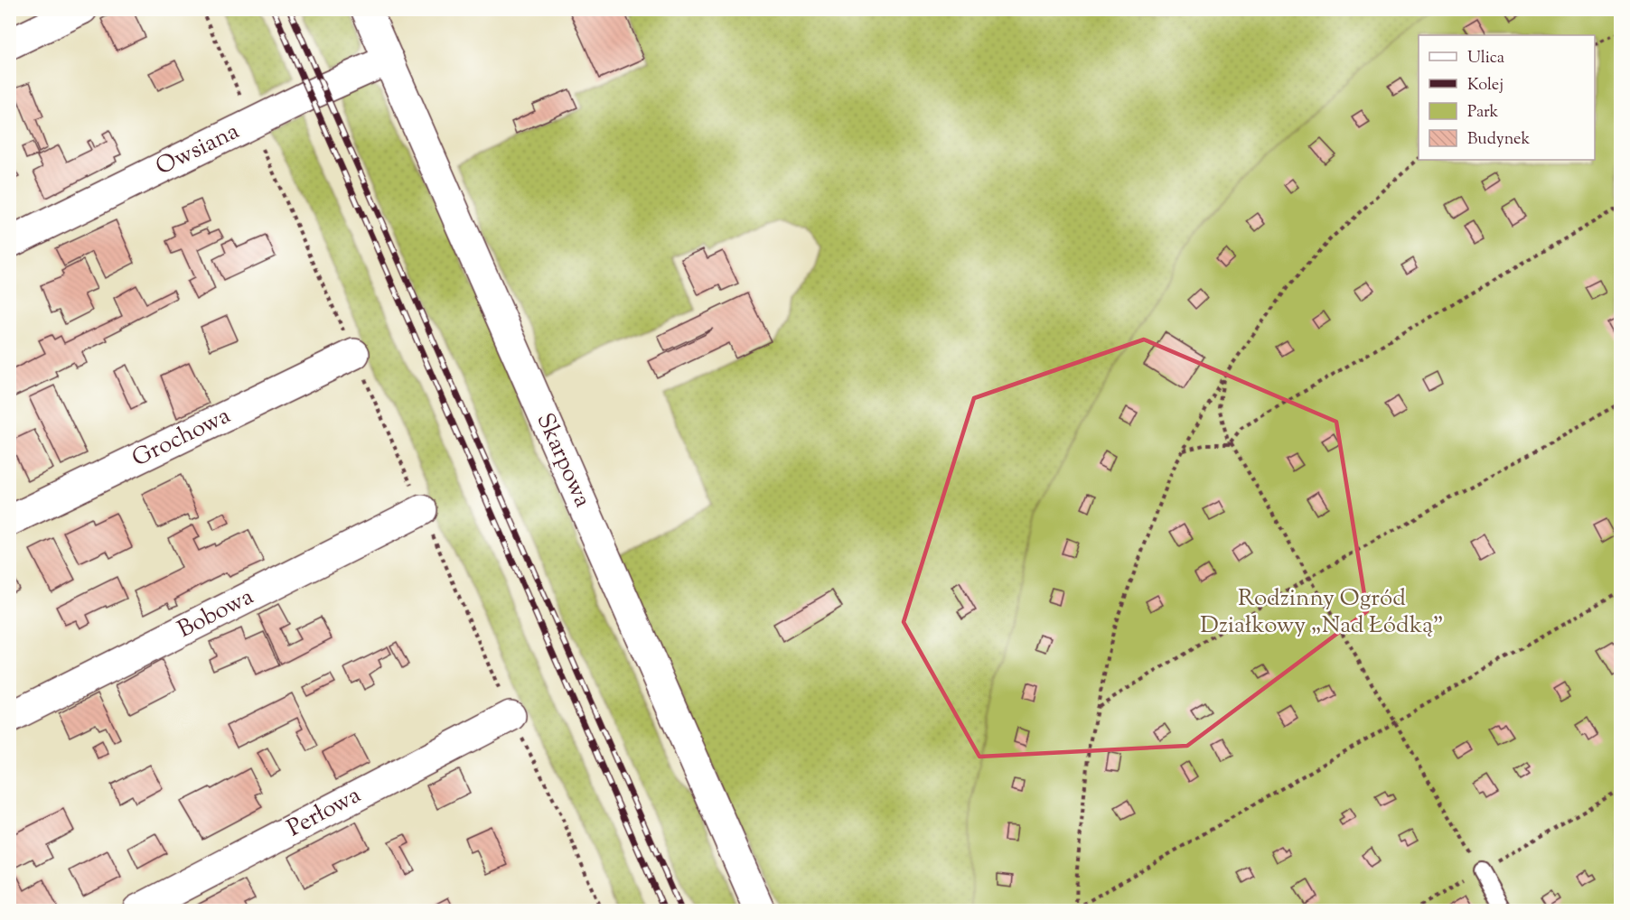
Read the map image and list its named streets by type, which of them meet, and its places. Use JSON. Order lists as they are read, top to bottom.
{
  "streets": {
    "street": [
      "Owsiana",
      "Grochowa",
      "Skarpowa",
      "Bobowa",
      "Perłowa"
    ]
  },
  "crossings": [
    ["Owsiana", "Skarpowa"]
  ],
  "parks": ["Rodzinny Ogród Działkowy „Nad Łódką”"],
  "legend": [
    "Ulica",
    "Kolej",
    "Park",
    "Budynek"
  ]
}
